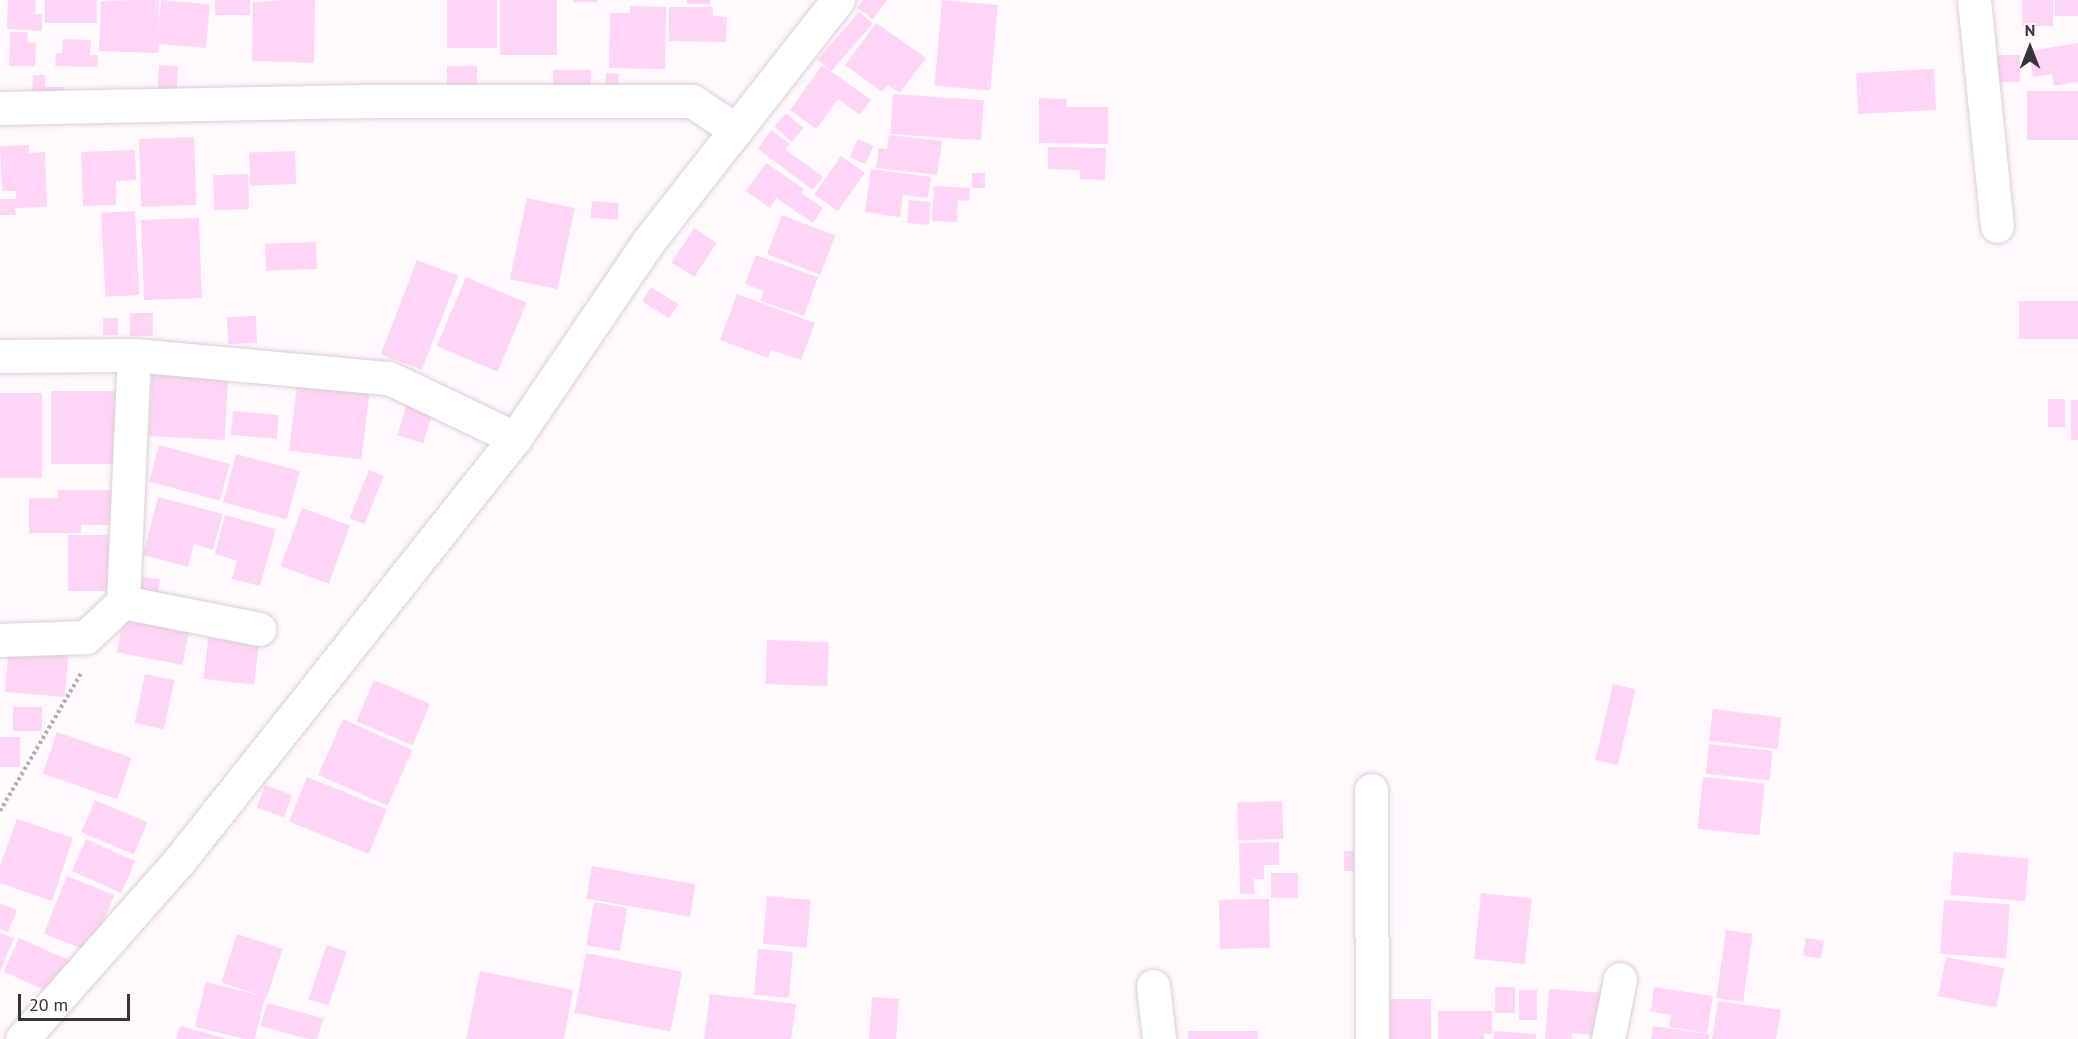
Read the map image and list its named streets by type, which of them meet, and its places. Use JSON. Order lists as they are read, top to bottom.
{
  "scale_bar": "20 m",
  "north": "top"
}
